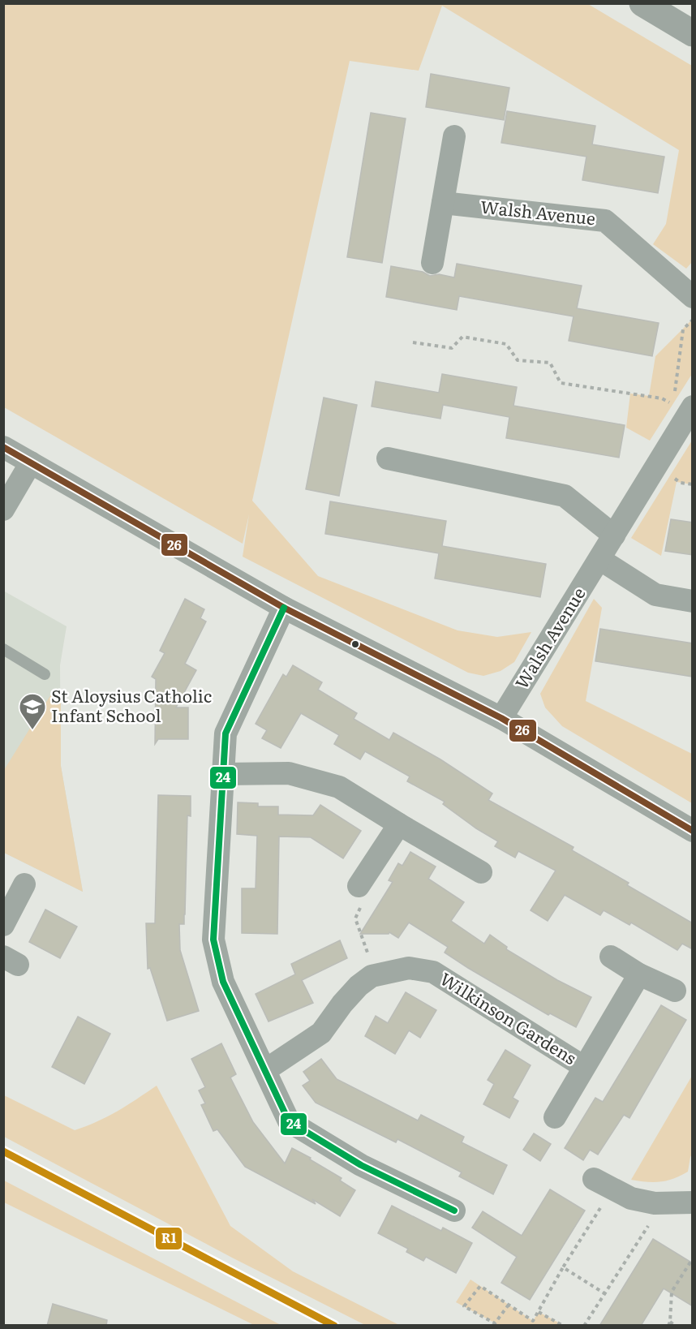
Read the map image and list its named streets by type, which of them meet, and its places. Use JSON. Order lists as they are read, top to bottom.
{
  "streets": {
    "street": ["Walsh Avenue", "Wilkinson Gardens"]
  },
  "places": {
    "school or university": ["St Aloysius Catholic Infant School"]
  },
  "lines": ["transit line 26", "transit line 24", "transit line R1"]
}
